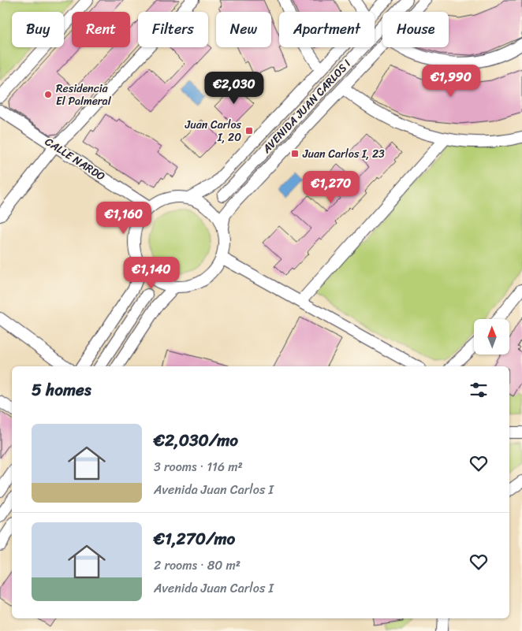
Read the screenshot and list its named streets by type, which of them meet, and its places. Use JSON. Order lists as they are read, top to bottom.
{
  "streets": {
    "street": ["AVENIDA JUAN CARLOS I", "CALLE NARDO"]
  },
  "crossings": [
    ["AVENIDA JUAN CARLOS I", "CALLE NARDO"]
  ],
  "places": {
    "other": ["Residencia El Palmeral"],
    "transit": ["Juan Carlos I, 20", "Juan Carlos I, 23"]
  },
  "north": "top",
  "page": {
    "chip": [
      "Buy",
      "Rent",
      "Filters",
      "New",
      "Apartment",
      "House"
    ],
    "price": [
      "€1,990",
      "€2,030",
      "€1,270",
      "€1,160",
      "€1,140"
    ],
    "heading": "5 homes",
    "list": [
      {
        "name": "€2,030/mo",
        "note": "3 rooms · 116 m² · Avenida Juan Carlos I"
      },
      {
        "name": "€1,270/mo",
        "note": "2 rooms · 80 m² · Avenida Juan Carlos I"
      }
    ]
  }
}
